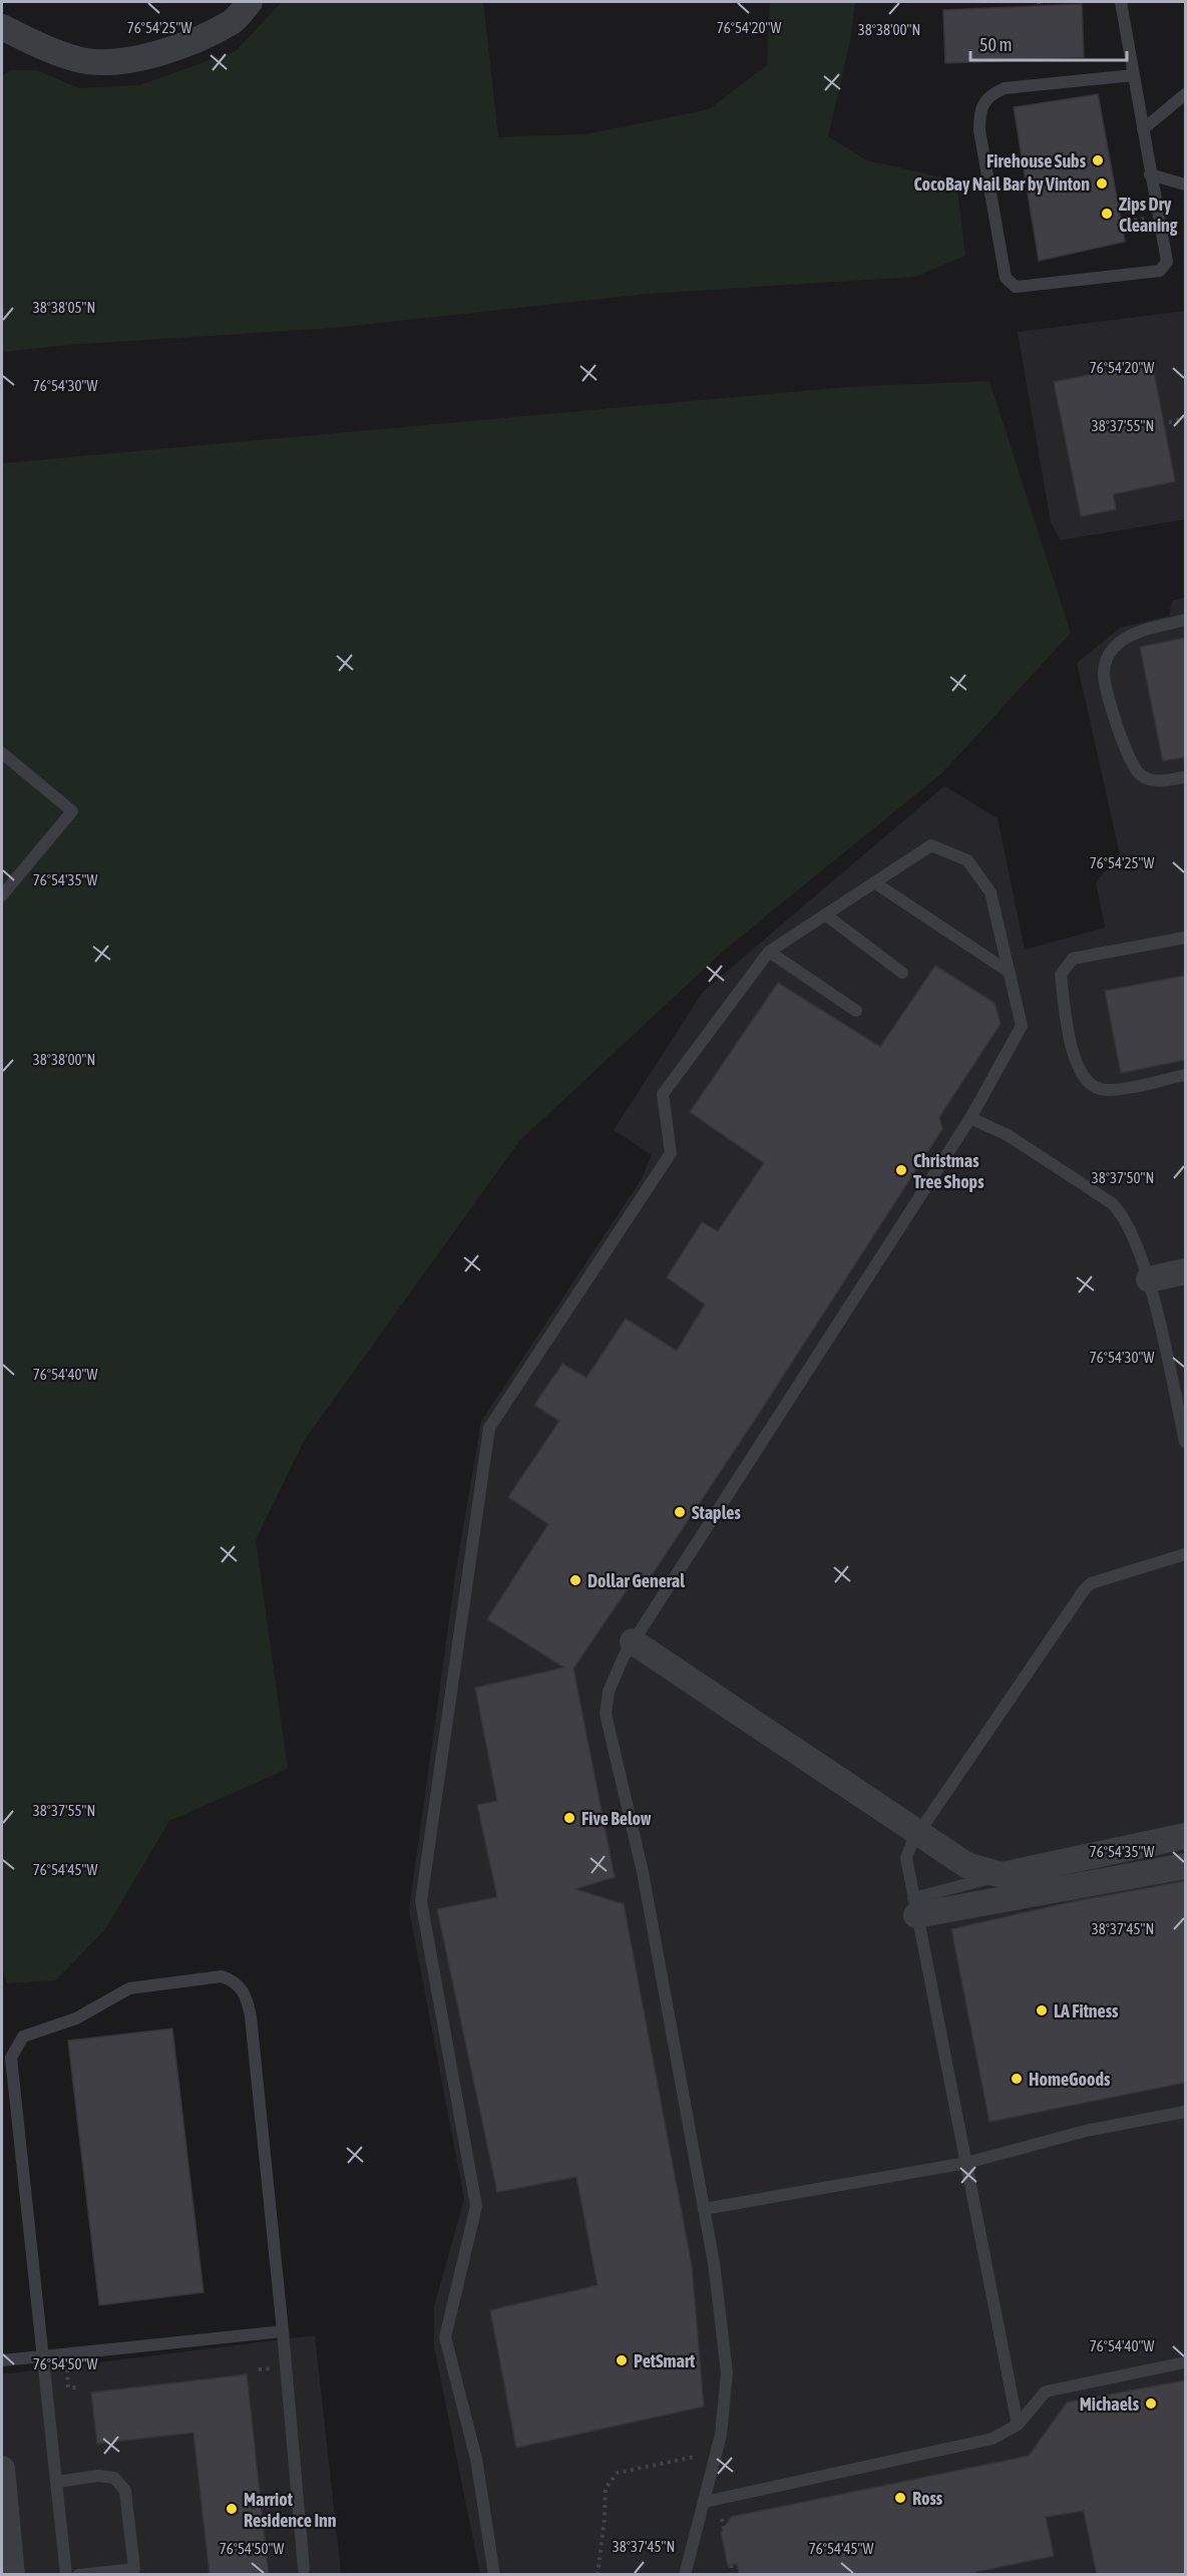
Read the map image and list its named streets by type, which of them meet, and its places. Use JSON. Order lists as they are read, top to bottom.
{
  "places": [
    "Firehouse Subs",
    "CocoBay Nail Bar by Vinton",
    "Zips Dry Cleaning",
    "Christmas Tree Shops",
    "Staples",
    "Dollar General",
    "Five Below",
    "LA Fitness",
    "HomeGoods",
    "PetSmart",
    "Michaels",
    "Ross",
    "Marriot Residence Inn"
  ],
  "scale_bar": "50 m",
  "coordinates": [
    "76°54'25\"W",
    "76°54'20\"W",
    "38°38'00\"N",
    "38°38'05\"N",
    "76°54'30\"W",
    "38°37'55\"N",
    "76°54'35\"W",
    "38°37'50\"N",
    "76°54'40\"W",
    "76°54'45\"W",
    "38°37'45\"N",
    "76°54'50\"W"
  ]
}
